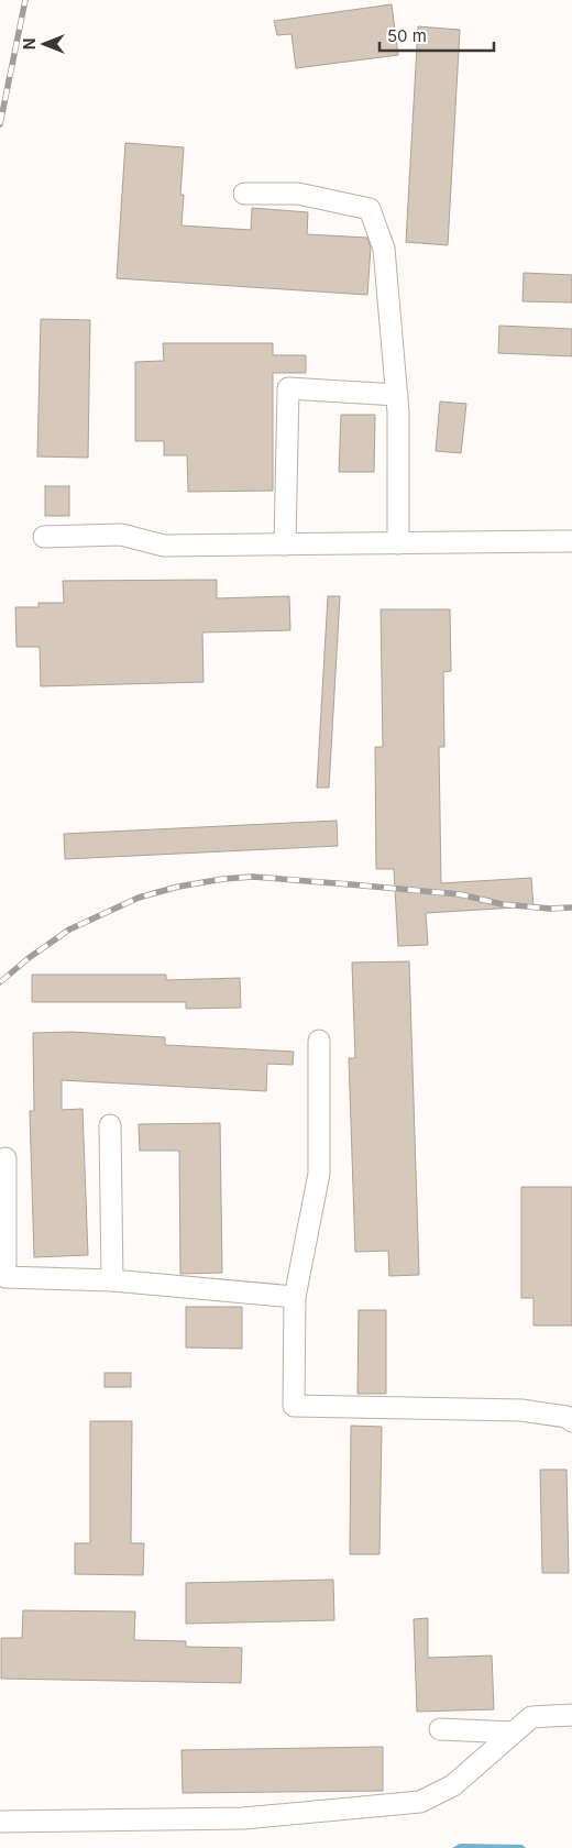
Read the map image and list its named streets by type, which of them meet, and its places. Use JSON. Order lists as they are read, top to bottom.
{
  "scale_bar": "50 m",
  "north": "left"
}
